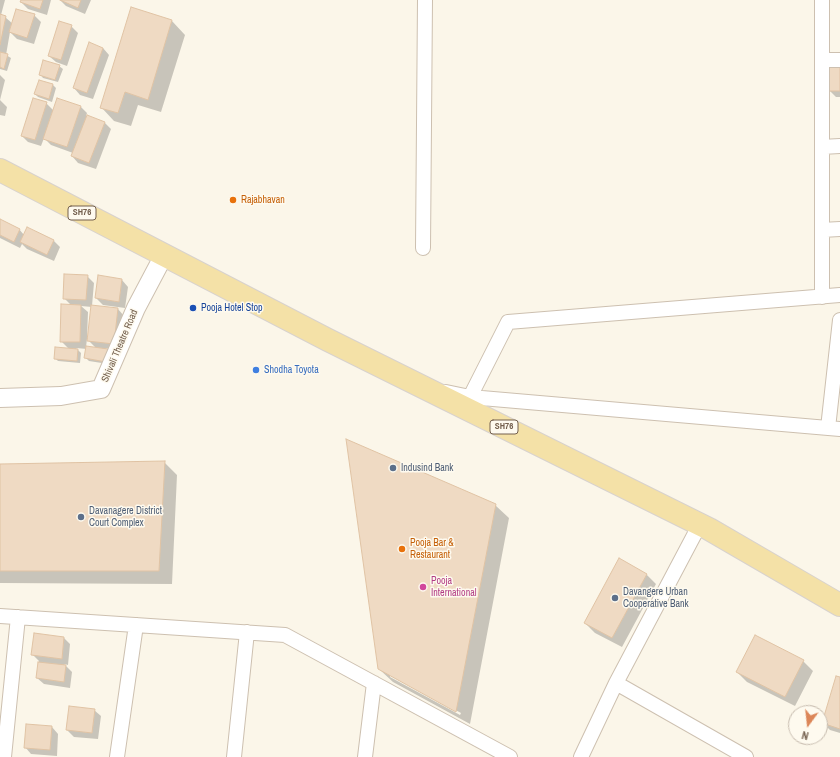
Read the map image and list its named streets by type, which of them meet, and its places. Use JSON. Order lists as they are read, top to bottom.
{
  "streets": {
    "main road": ["SH76"],
    "street": ["Shivali Theatre Road"]
  },
  "crossings": [
    ["SH76", "Shivali Theatre Road"]
  ],
  "places": [
    "Rajabhavan",
    "Pooja Hotel Stop",
    "Shodha Toyota",
    "Indusind Bank",
    "Davanagere District Court Complex",
    "Pooja Bar & Restaurant",
    "Pooja International",
    "Davangere Urban Cooperative Bank"
  ],
  "north": "bottom"
}
